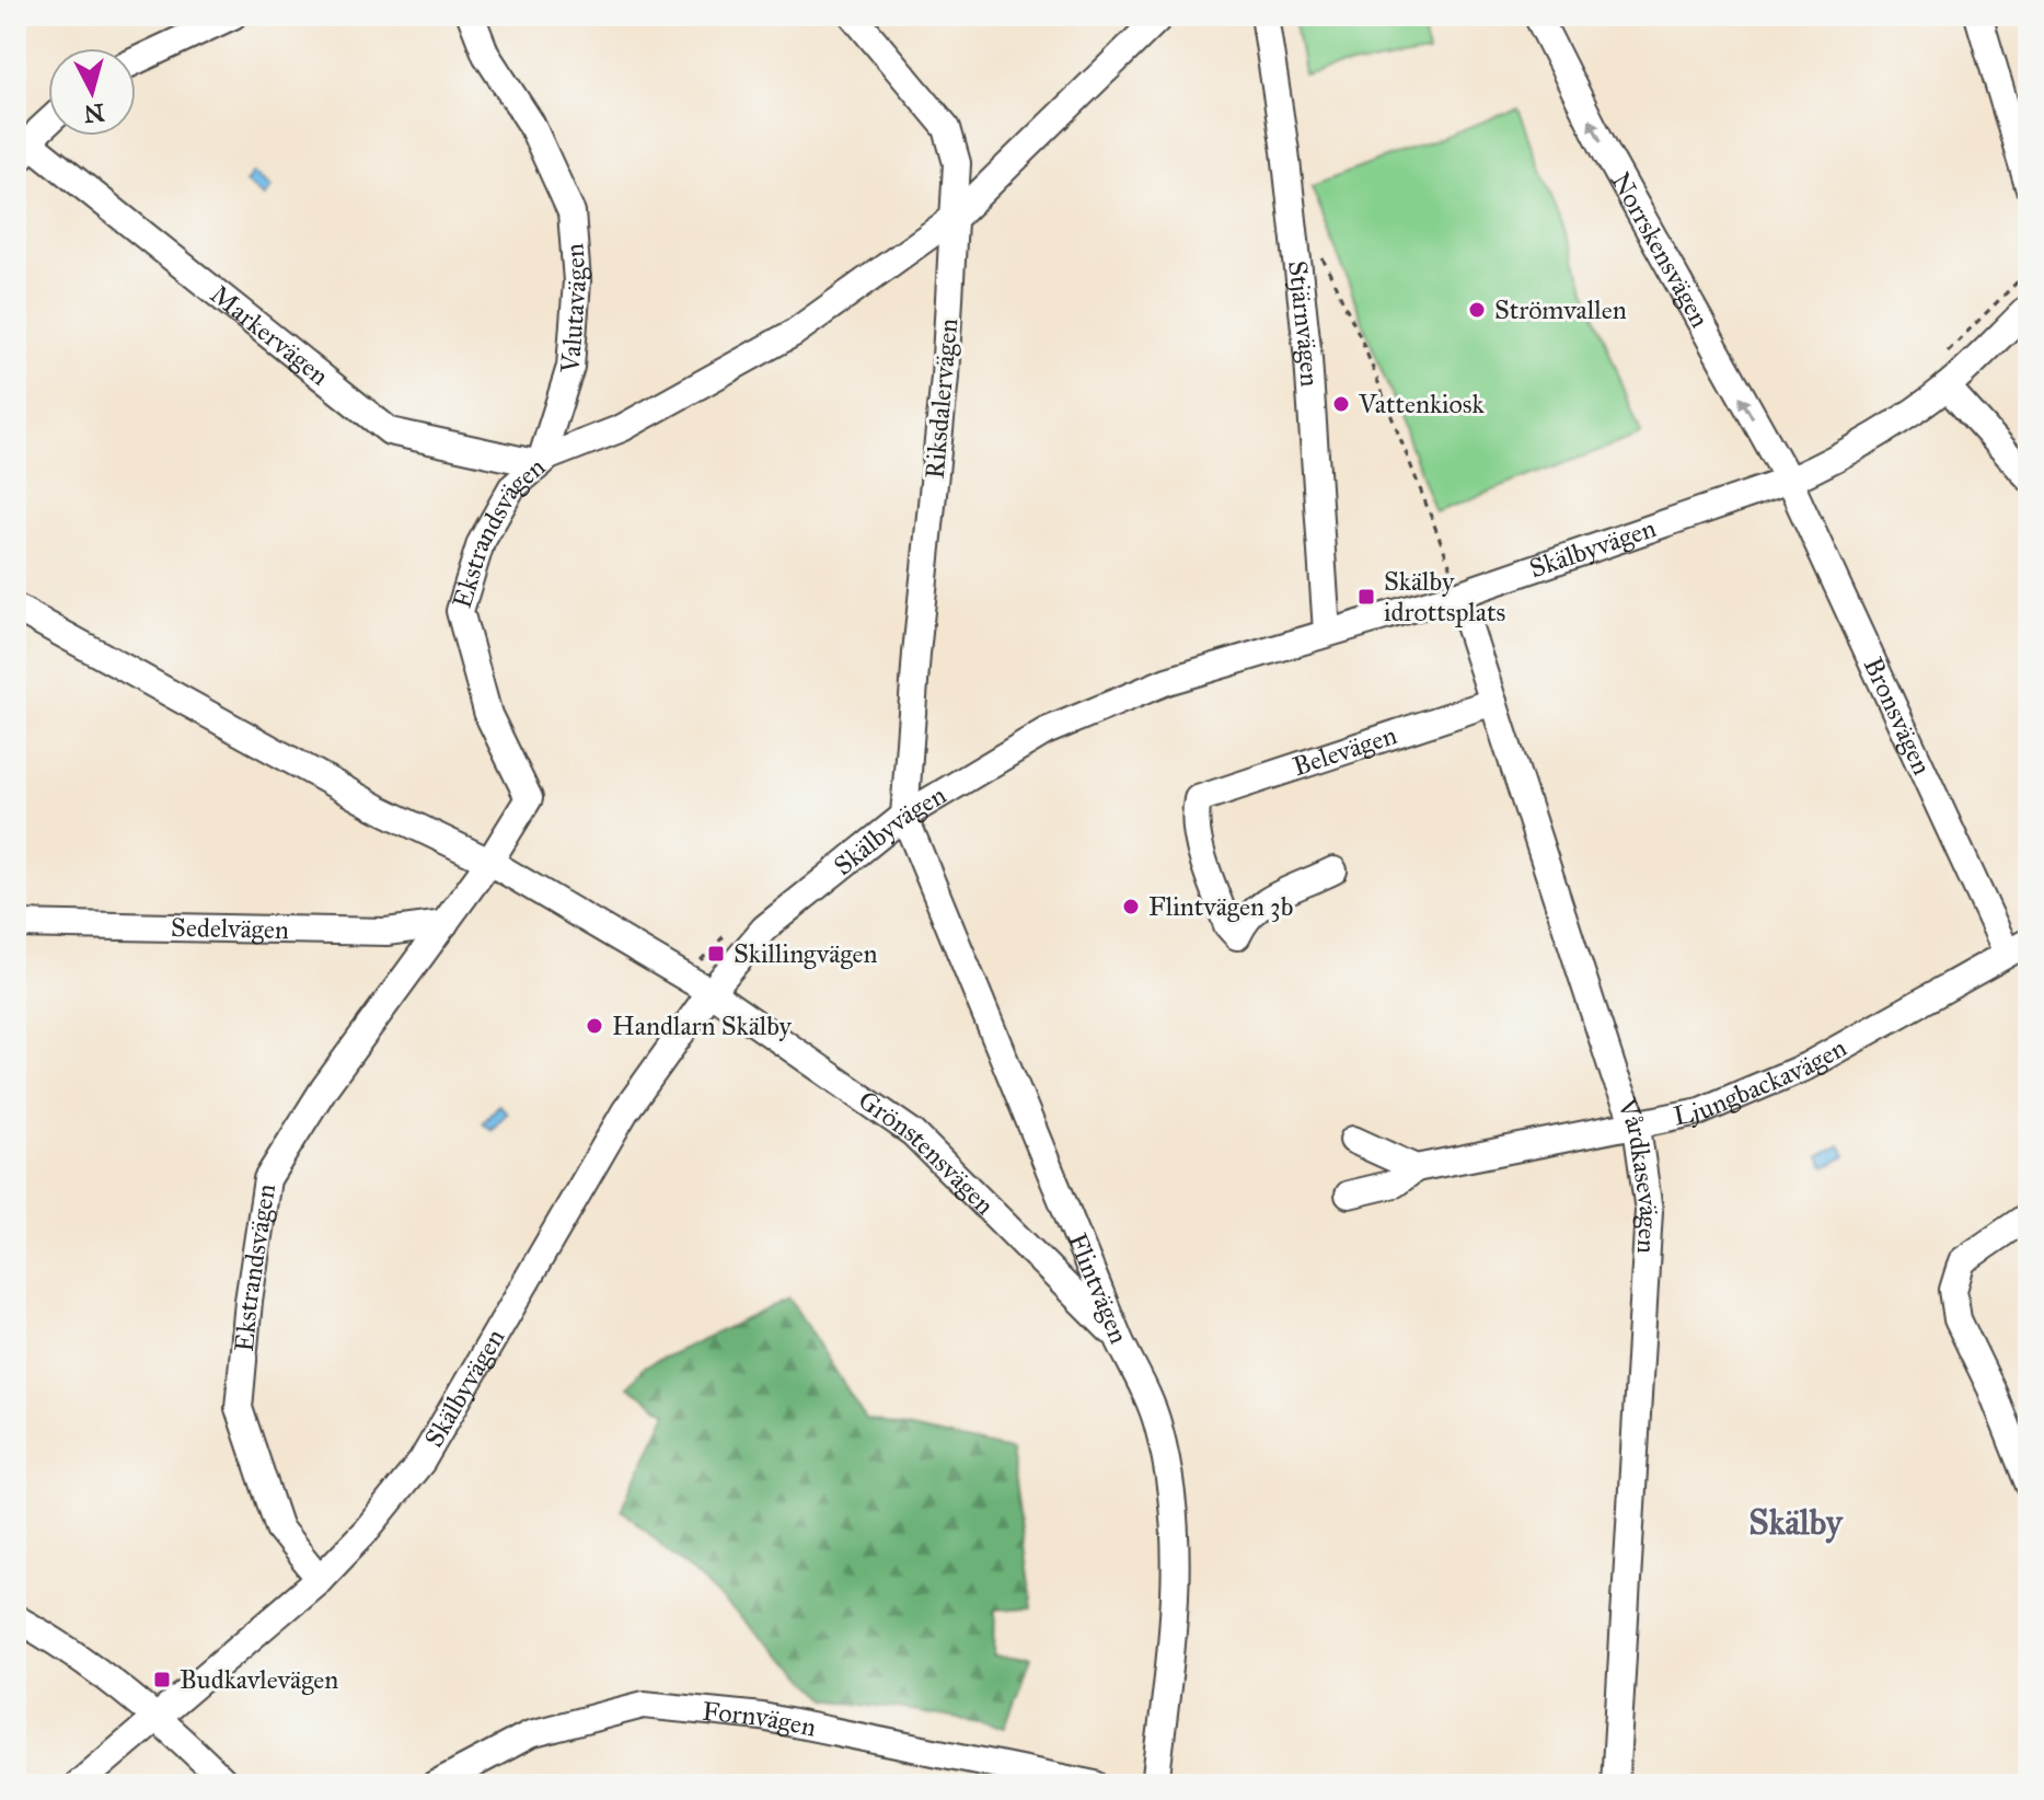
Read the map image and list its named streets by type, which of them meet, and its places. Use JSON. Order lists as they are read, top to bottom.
{
  "streets": {
    "street": [
      "Norrskensvägen",
      "Valutavägen",
      "Stjärnvägen",
      "Markervägen",
      "Riksdalervägen",
      "Ekstrandsvägen",
      "Skälbyvägen",
      "Bronsvägen",
      "Belevägen",
      "Sedelvägen",
      "Ljungbackavägen",
      "Grönstensvägen",
      "Vårdkasevägen",
      "Flintvägen",
      "Fornvägen"
    ]
  },
  "crossings": [
    ["Norrskensvägen", "Skälbyvägen"],
    ["Norrskensvägen", "Bronsvägen"],
    ["Valutavägen", "Markervägen"],
    ["Valutavägen", "Ekstrandsvägen"],
    ["Stjärnvägen", "Skälbyvägen"],
    ["Markervägen", "Ekstrandsvägen"],
    ["Riksdalervägen", "Ekstrandsvägen"],
    ["Riksdalervägen", "Skälbyvägen"],
    ["Riksdalervägen", "Flintvägen"],
    ["Ekstrandsvägen", "Skälbyvägen"],
    ["Ekstrandsvägen", "Sedelvägen"],
    ["Skälbyvägen", "Bronsvägen"],
    ["Skälbyvägen", "Grönstensvägen"],
    ["Skälbyvägen", "Vårdkasevägen"],
    ["Skälbyvägen", "Flintvägen"],
    ["Bronsvägen", "Ljungbackavägen"],
    ["Belevägen", "Vårdkasevägen"],
    ["Ljungbackavägen", "Vårdkasevägen"],
    ["Grönstensvägen", "Flintvägen"]
  ],
  "one_way": ["Norrskensvägen"],
  "districts": ["Skälby"],
  "places": {
    "other": [
      "Strömvallen",
      "Vattenkiosk",
      "Flintvägen 3b",
      "Handlarn Skälby"
    ],
    "transit": ["Skälby idrottsplats", "Skillingvägen", "Budkavlevägen"]
  },
  "north": "bottom"
}
